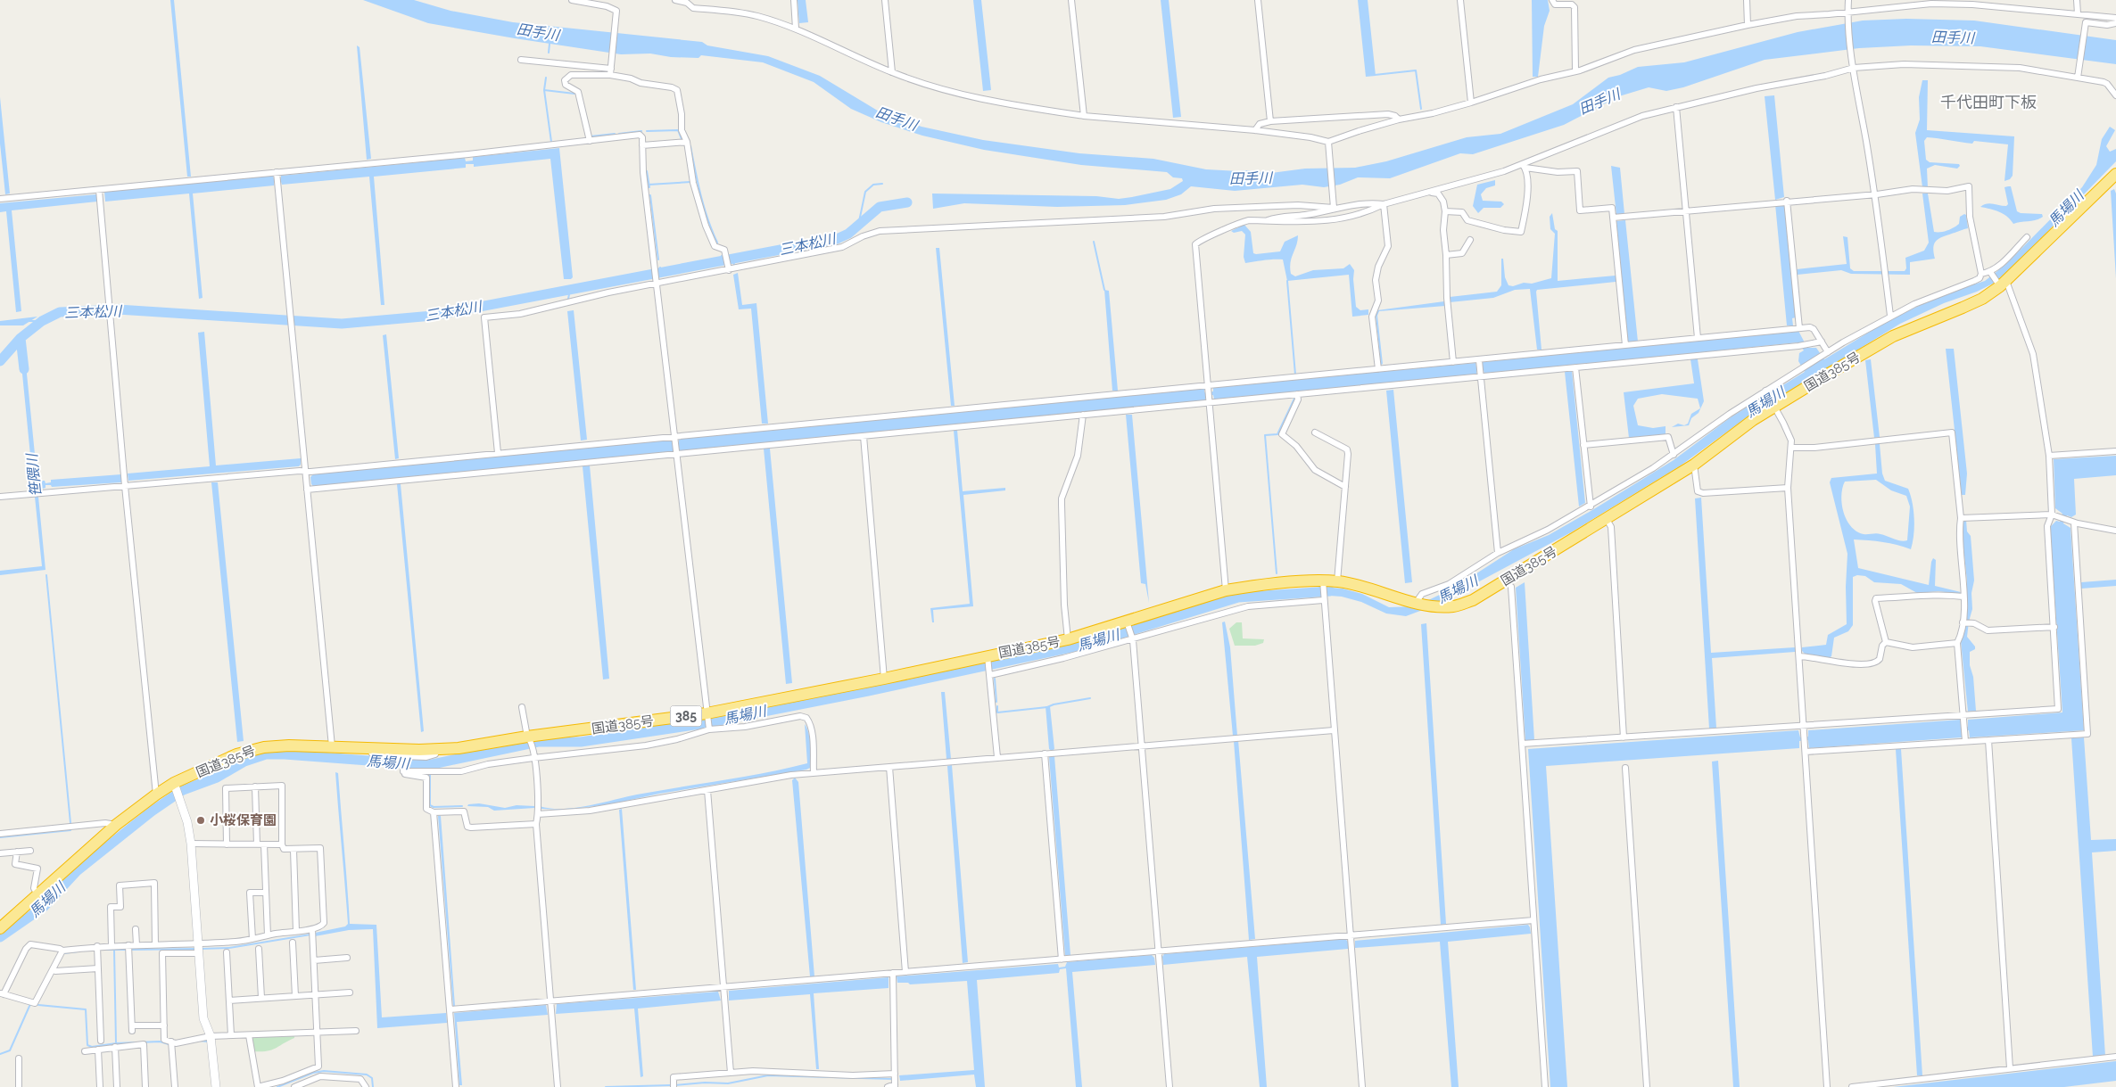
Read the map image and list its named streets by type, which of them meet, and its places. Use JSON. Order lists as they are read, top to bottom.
{
  "streets": {
    "highway": ["国道385号", "385"]
  },
  "districts": ["千代田町下板"],
  "water": [
    "田手川",
    "馬場川",
    "三本松川",
    "笹隈川"
  ],
  "places": ["小桜保育園"]
}
